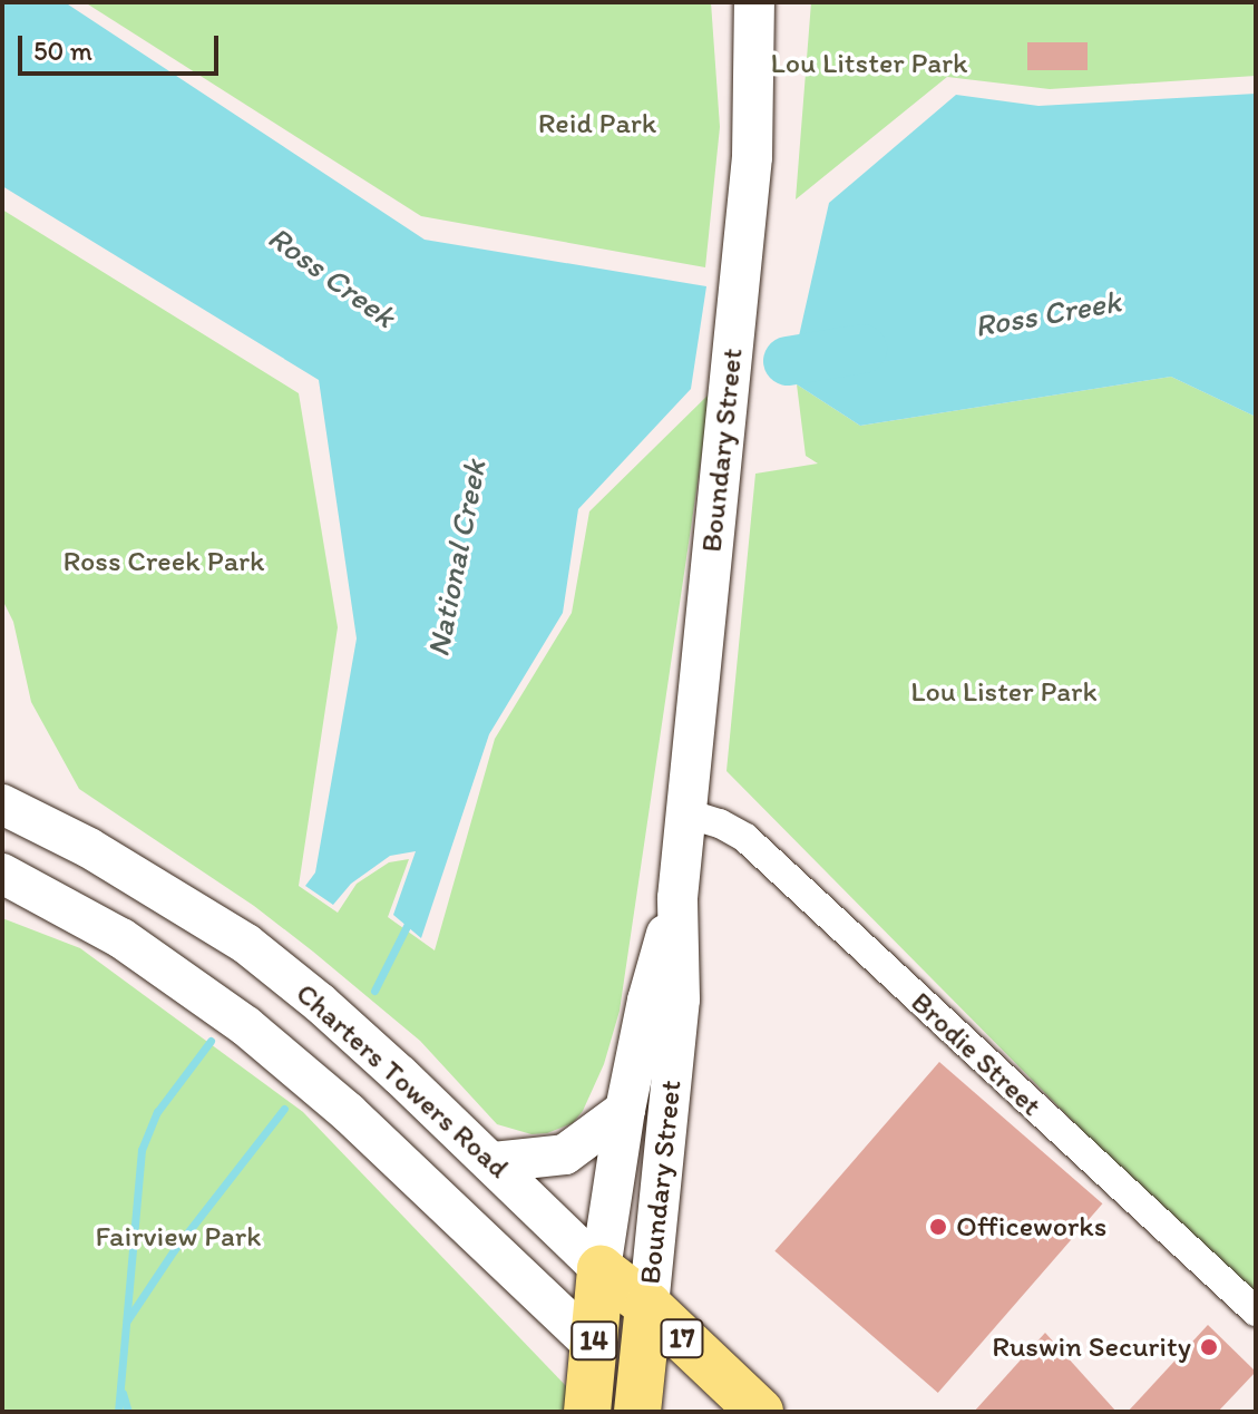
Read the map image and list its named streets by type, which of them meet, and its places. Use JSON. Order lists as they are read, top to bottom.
{
  "streets": {
    "main road": [
      "Boundary Street",
      "Charters Towers Road",
      "17",
      "14"
    ],
    "street": ["Brodie Street"]
  },
  "crossings": [
    ["Boundary Street", "Brodie Street"],
    ["Boundary Street", "Charters Towers Road"],
    ["Boundary Street", "14"],
    ["Charters Towers Road", "14"]
  ],
  "water": ["Ross Creek", "National Creek"],
  "parks": [
    "Lou Litster Park",
    "Reid Park",
    "Ross Creek Park",
    "Lou Lister Park",
    "Fairview Park"
  ],
  "places": ["Officeworks", "Ruswin Security"],
  "scale_bar": "50 m"
}
